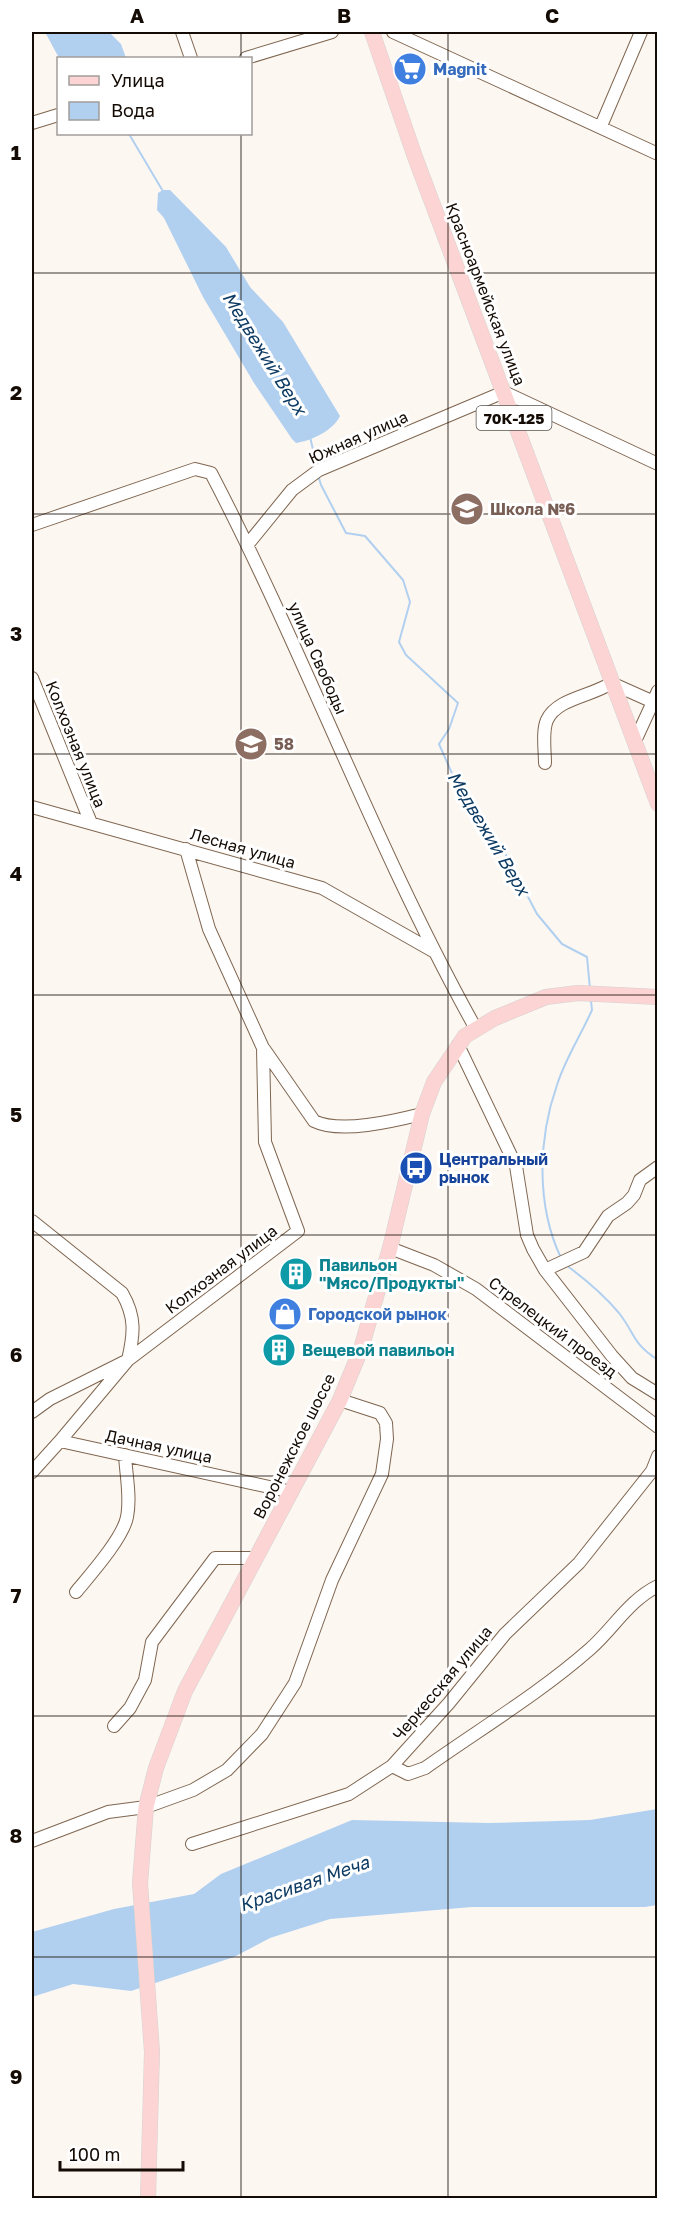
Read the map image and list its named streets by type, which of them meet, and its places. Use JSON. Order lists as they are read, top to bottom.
{
  "streets": {
    "main road": ["Красноармейская улица", "70К-125", "Воронежское шоссе"],
    "street": [
      "Южная улица",
      "улица Свободы",
      "Колхозная улица",
      "Лесная улица",
      "Стрелецкий проезд",
      "Дачная улица",
      "Черкесская улица"
    ]
  },
  "crossings": [
    ["Красноармейская улица", "Южная улица"],
    ["Южная улица", "улица Свободы"],
    ["улица Свободы", "Лесная улица"],
    ["улица Свободы", "Воронежское шоссе"],
    ["Колхозная улица", "Лесная улица"],
    ["Колхозная улица", "Дачная улица"],
    ["Стрелецкий проезд", "Воронежское шоссе"],
    ["Дачная улица", "Воронежское шоссе"]
  ],
  "water": ["Медвежий Верх", "Красивая Меча"],
  "places": {
    "supermarket": ["Magnit"],
    "school or university": ["Школа №6", "58"],
    "bus stop": ["Центральный рынок"],
    "building": ["Павильон \"Мясо/Продукты\"", "Вещевой павильон"],
    "shop": ["Городской рынок"]
  },
  "legend": ["Улица", "Вода"],
  "scale_bar": "100 m",
  "grid": {
    "columns": ["A", "B", "C"],
    "rows": [
      "1",
      "2",
      "3",
      "4",
      "5",
      "6",
      "7",
      "8",
      "9"
    ]
  }
}
